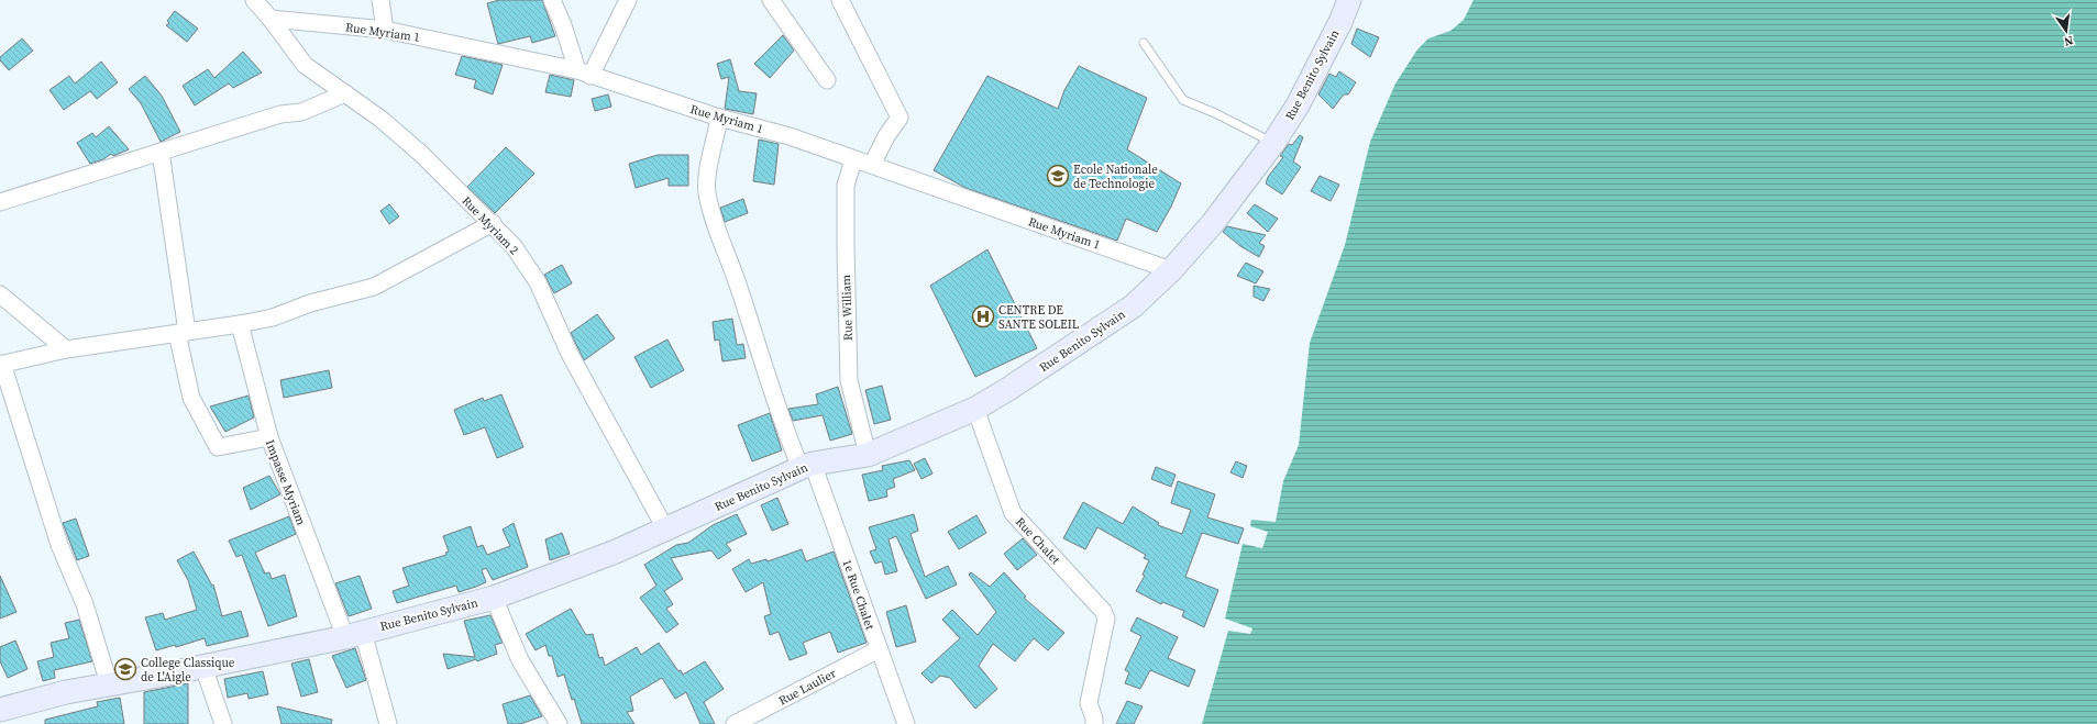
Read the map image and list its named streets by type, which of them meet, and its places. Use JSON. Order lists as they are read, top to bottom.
{
  "streets": {
    "main road": ["Rue Benito Sylvain"],
    "street": [
      "Rue Myriam 1",
      "Rue Myriam 2",
      "Rue William",
      "Impasse Myriam",
      "Rue Chalet",
      "1e Rue Chalet",
      "Rue Laulier"
    ]
  },
  "crossings": [
    ["Rue Myriam 1", "Rue Benito Sylvain"],
    ["Rue Myriam 1", "Rue Myriam 2"],
    ["Rue Myriam 1", "Rue William"],
    ["Rue Myriam 1", "1e Rue Chalet"],
    ["Rue Benito Sylvain", "Rue Myriam 2"],
    ["Rue Benito Sylvain", "Rue William"],
    ["Rue Benito Sylvain", "Impasse Myriam"],
    ["Rue Benito Sylvain", "Rue Chalet"],
    ["Rue Benito Sylvain", "1e Rue Chalet"],
    ["1e Rue Chalet", "Rue Laulier"]
  ],
  "places": {
    "school or university": ["Ecole Nationale de Technologie", "College Classique de L'Aigle"],
    "hospital": ["CENTRE DE SANTE SOLEIL"]
  },
  "north": "bottom"
}
